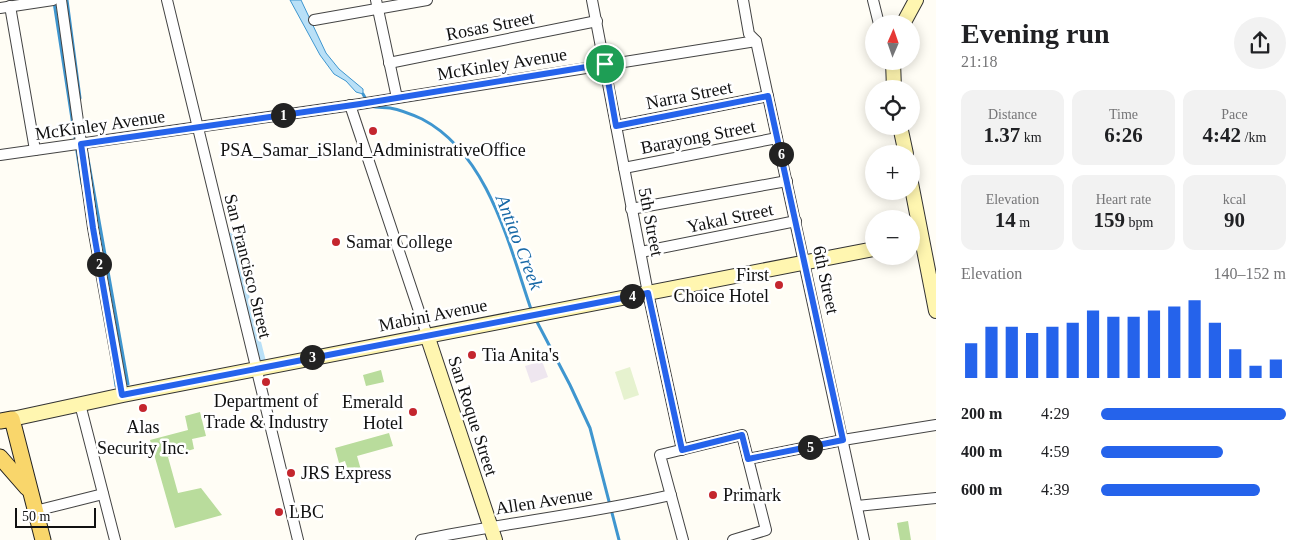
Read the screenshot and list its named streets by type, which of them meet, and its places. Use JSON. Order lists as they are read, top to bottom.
{
  "streets": {
    "street": [
      "Rosas Street",
      "McKinley Avenue",
      "Narra Street",
      "Barayong Street",
      "Yakal Street",
      "5th Street",
      "San Francisco Street",
      "6th Street",
      "Mabini Avenue",
      "San Roque Street",
      "Allen Avenue"
    ]
  },
  "crossings": [
    ["Rosas Street", "5th Street"],
    ["McKinley Avenue", "5th Street"],
    ["McKinley Avenue", "San Francisco Street"],
    ["McKinley Avenue", "6th Street"],
    ["McKinley Avenue", "San Roque Street"],
    ["Narra Street", "5th Street"],
    ["Narra Street", "6th Street"],
    ["Barayong Street", "5th Street"],
    ["Barayong Street", "6th Street"],
    ["Yakal Street", "5th Street"],
    ["Yakal Street", "6th Street"],
    ["5th Street", "Mabini Avenue"],
    ["San Francisco Street", "Mabini Avenue"],
    ["6th Street", "Mabini Avenue"],
    ["Mabini Avenue", "San Roque Street"],
    ["San Roque Street", "Allen Avenue"]
  ],
  "water": ["Antiao Creek"],
  "places": [
    "PSA_Samar_iSland_AdministrativeOffice",
    "Samar College",
    "First Choice Hotel",
    "Tia Anita's",
    "Department of Trade & Industry",
    "Alas Security Inc.",
    "Emerald Hotel",
    "JRS Express",
    "Primark",
    "LBC"
  ],
  "scale_bar": "50 m",
  "north": "top",
  "page": {
    "heading": ["Evening run", "21:18"],
    "map_buttons": ["+", "−"],
    "stats": [
      ["Distance", "1.37 km"],
      ["Time", "6:26"],
      ["Pace", "4:42 /km"],
      ["Elevation", "14 m"],
      ["Heart rate", "159 bpm"],
      ["kcal", "90"]
    ],
    "pins": [
      "1",
      "6",
      "2",
      "4",
      "3",
      "5"
    ],
    "chart": ["Elevation", "140–152 m"],
    "list": [
      {
        "name": "200 m",
        "note": "4:29"
      },
      {
        "name": "400 m",
        "note": "4:59"
      },
      {
        "name": "600 m",
        "note": "4:39"
      }
    ],
    "scale": "50 m"
  }
}
